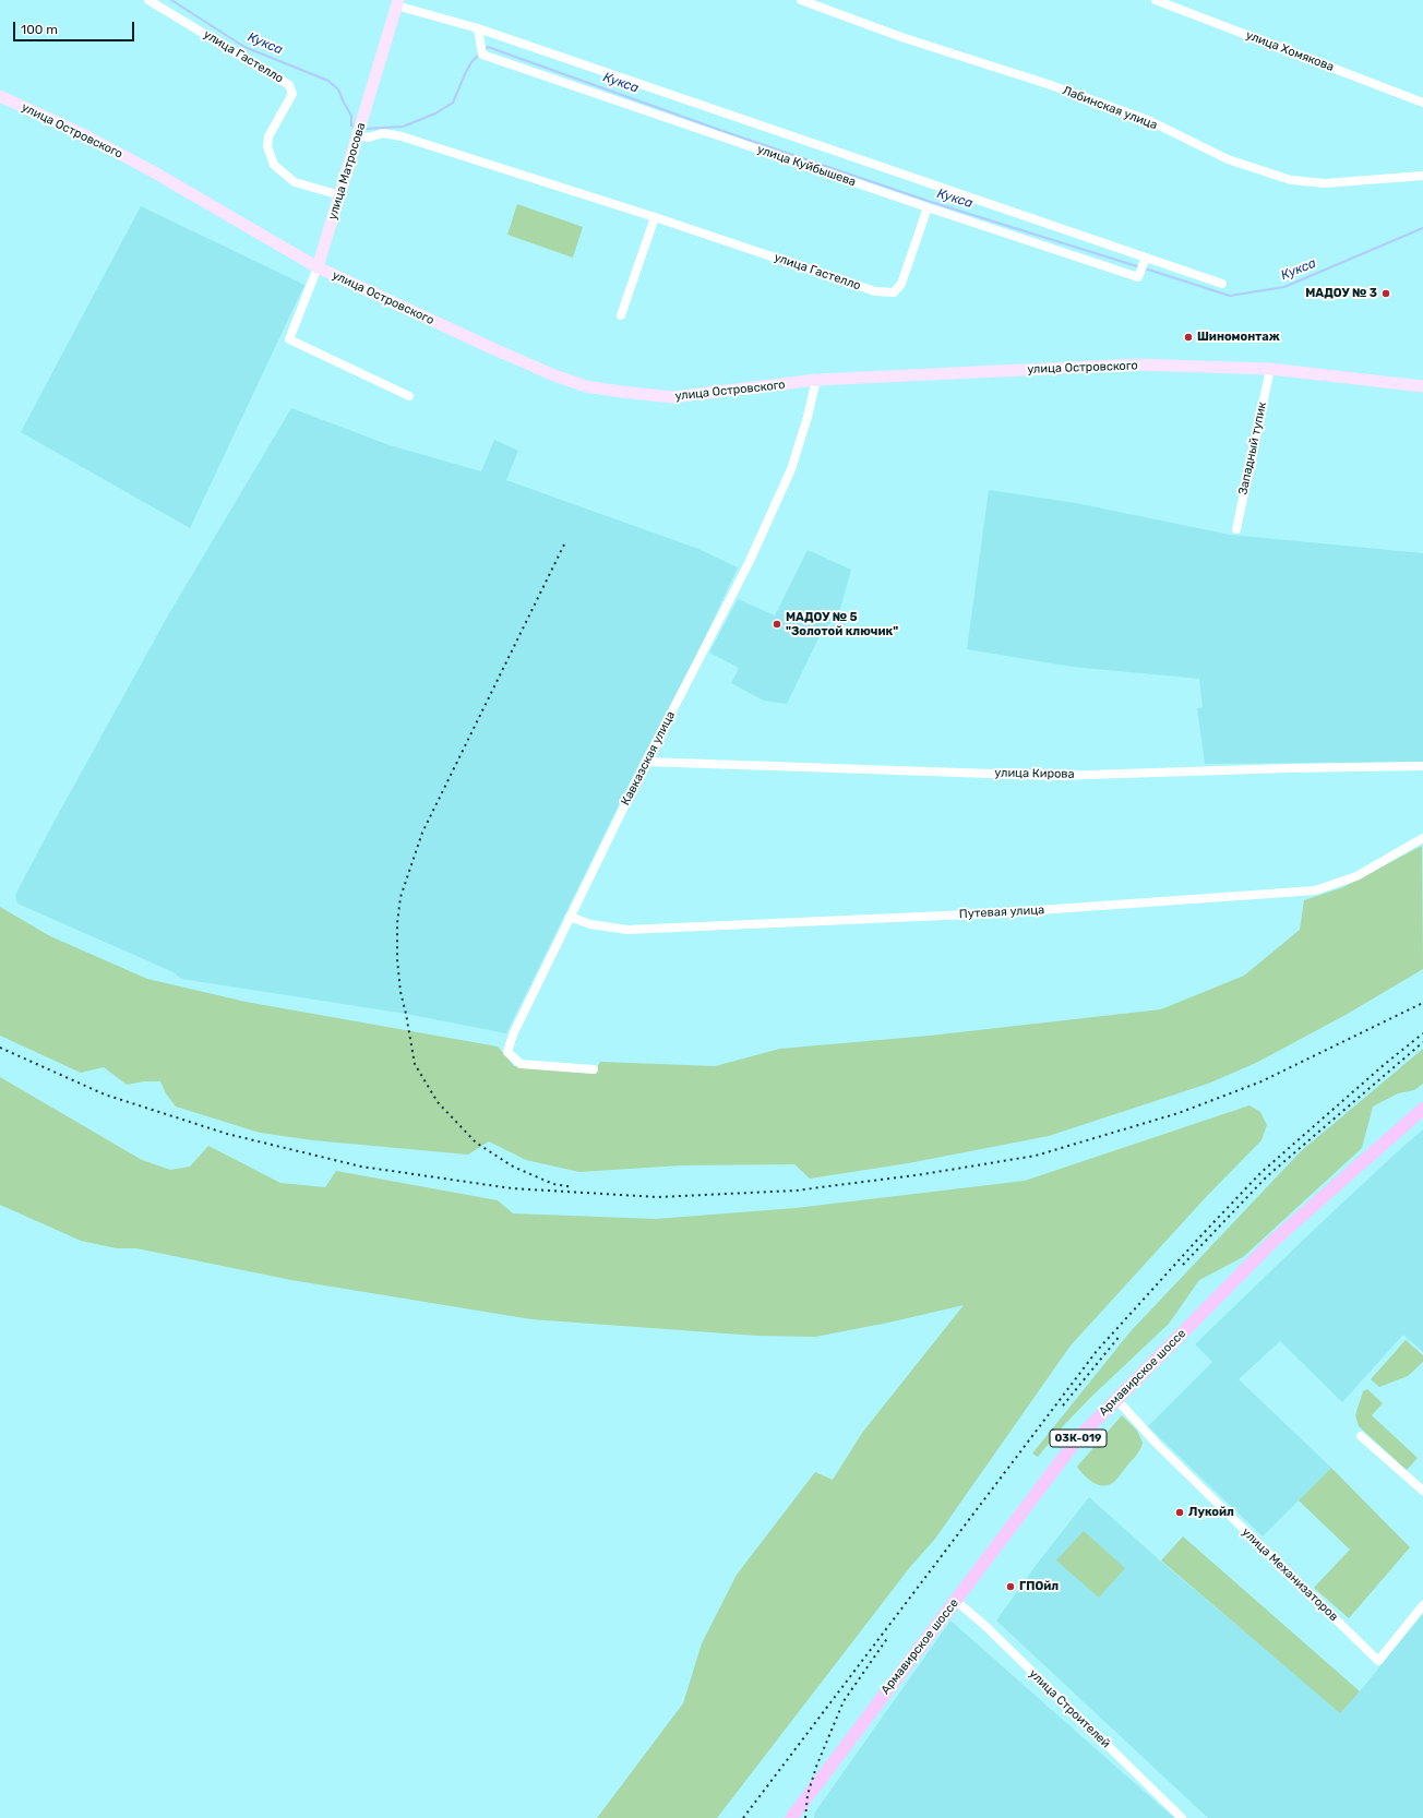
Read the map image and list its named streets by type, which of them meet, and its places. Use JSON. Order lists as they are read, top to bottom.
{
  "streets": {
    "main road": ["Армавирское шоссе", "03К-019"],
    "street": [
      "улица Хомякова",
      "улица Гастелло",
      "Лабинская улица",
      "улица Островского",
      "улица Куйбышева",
      "улица Матросова",
      "Западный тупик",
      "Кавказская улица",
      "улица Кирова",
      "Путевая улица",
      "улица Механизаторов",
      "улица Строителей"
    ]
  },
  "crossings": [
    ["улица Гастелло", "улица Куйбышева"],
    ["улица Гастелло", "улица Матросова"],
    ["улица Островского", "улица Матросова"],
    ["улица Островского", "Западный тупик"],
    ["улица Островского", "Кавказская улица"],
    ["улица Куйбышева", "улица Матросова"],
    ["Кавказская улица", "улица Кирова"],
    ["Кавказская улица", "Путевая улица"],
    ["Армавирское шоссе", "улица Механизаторов"],
    ["Армавирское шоссе", "улица Строителей"]
  ],
  "water": ["Кукса"],
  "places": [
    "МАДОУ № 3",
    "Шиномонтаж",
    "МАДОУ № 5 \"Золотой ключик\"",
    "Лукойл",
    "ГПОйл"
  ],
  "scale_bar": "100 m"
}
